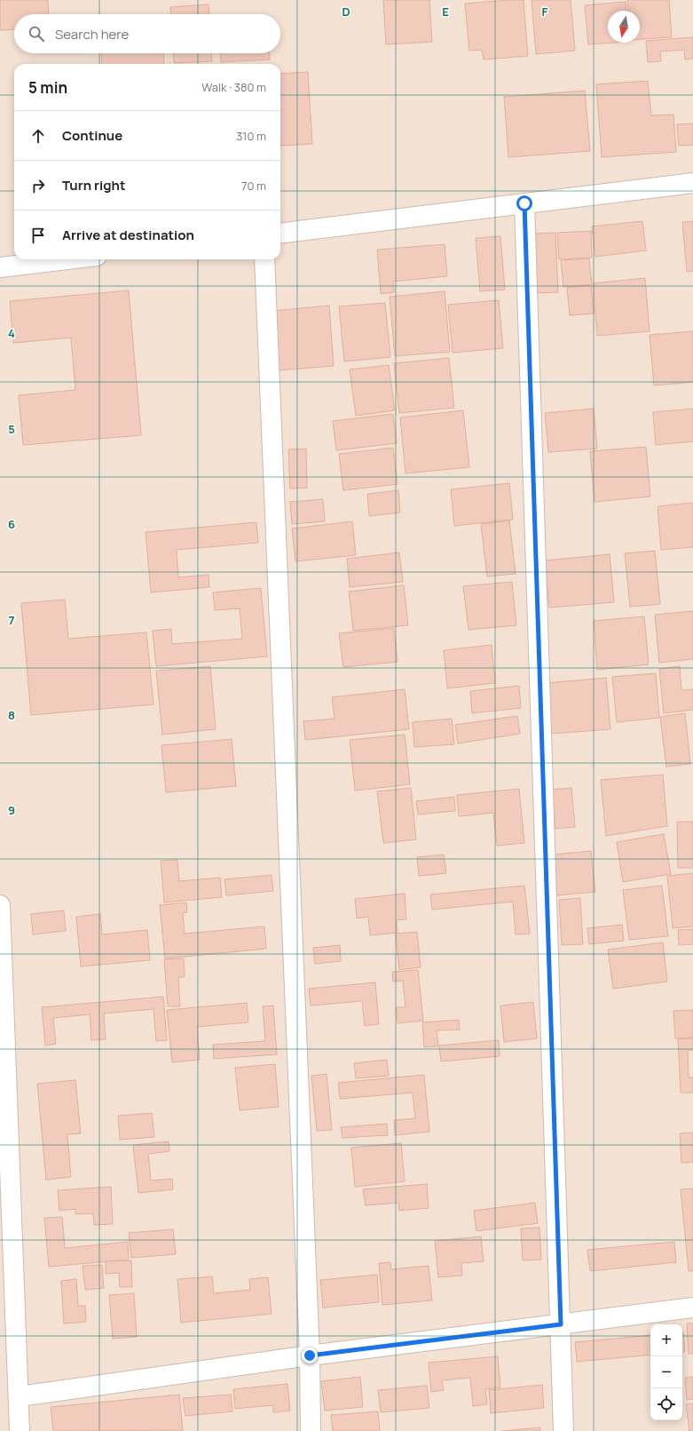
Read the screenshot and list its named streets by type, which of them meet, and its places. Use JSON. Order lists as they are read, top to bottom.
{
  "north": "bottom",
  "page": {
    "search": "Search here",
    "heading": ["5 min", "Walk · 380 m"],
    "list": [
      ["Continue", "310 m"],
      ["Turn right", "70 m"],
      "Arrive at destination"
    ],
    "map_buttons": ["+", "−"]
  },
  "grid": {
    "columns": ["D", "E", "F"],
    "rows": [
      "4",
      "5",
      "6",
      "7",
      "8",
      "9"
    ]
  }
}
